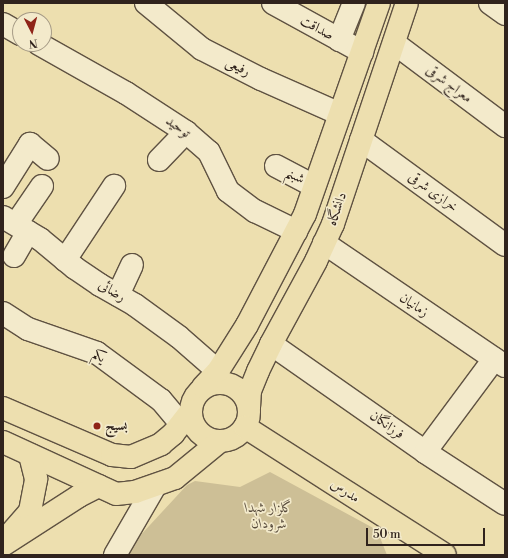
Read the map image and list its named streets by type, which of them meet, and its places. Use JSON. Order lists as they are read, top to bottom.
{
  "streets": {
    "main road": ["دانشگاه", "مدرس"],
    "street": [
      "صداقت",
      "رفیعی",
      "معراج شرقی",
      "توحید",
      "شبنم",
      "خرازی شرقی",
      "رضائی",
      "زمانیان",
      "یکم",
      "فرزانگان"
    ]
  },
  "crossings": [
    ["صداقت", "دانشگاه"],
    ["رفیعی", "دانشگاه"],
    ["معراج شرقی", "دانشگاه"],
    ["توحید", "دانشگاه"],
    ["شبنم", "دانشگاه"],
    ["خرازی شرقی", "دانشگاه"],
    ["دانشگاه", "رضائی"],
    ["دانشگاه", "زمانیان"],
    ["دانشگاه", "یکم"],
    ["دانشگاه", "فرزانگان"],
    ["دانشگاه", "مدرس"],
    ["یکم", "مدرس"]
  ],
  "parks": ["گلزار شهدا شرودان"],
  "places": ["بسیج"],
  "scale_bar": "50 m",
  "north": "bottom"
}
